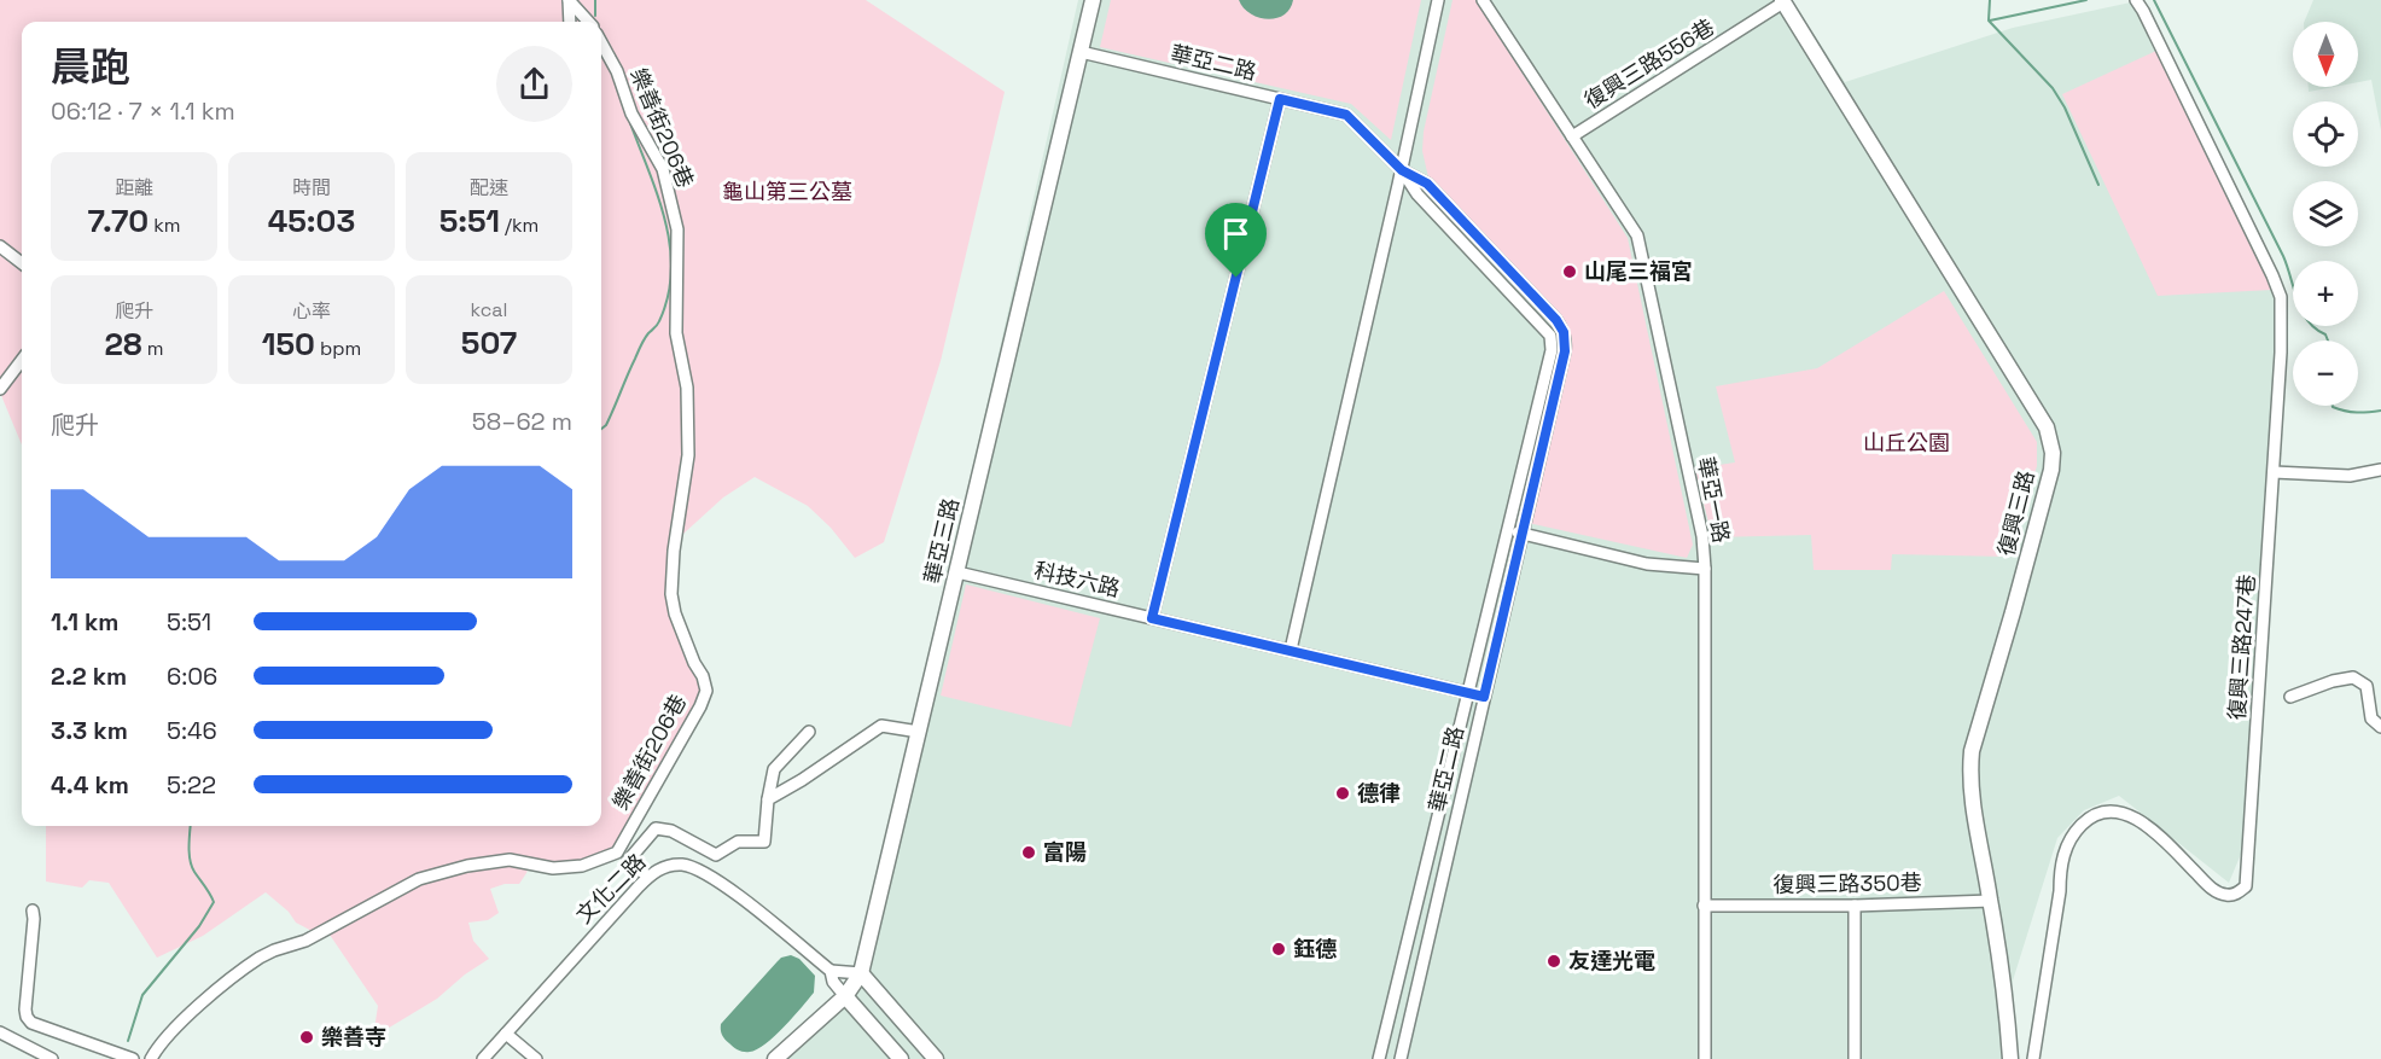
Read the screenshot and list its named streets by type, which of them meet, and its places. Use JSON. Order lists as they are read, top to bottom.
{
  "streets": {
    "street": [
      "華亞二路",
      "復興三路556巷",
      "樂善街206巷",
      "華亞一路",
      "復興三路",
      "華亞三路",
      "科技六路",
      "復興三路247巷",
      "復興三路350巷",
      "文化二路"
    ]
  },
  "crossings": [
    ["華亞二路", "華亞三路"],
    ["華亞二路", "科技六路"],
    ["復興三路556巷", "華亞一路"],
    ["復興三路556巷", "復興三路"],
    ["華亞一路", "復興三路350巷"],
    ["復興三路", "復興三路350巷"],
    ["華亞三路", "科技六路"],
    ["華亞三路", "文化二路"]
  ],
  "parks": ["龜山第三公墓", "山丘公園"],
  "places": [
    "山尾三福宮",
    "德律",
    "富陽",
    "鈺德",
    "友達光電",
    "樂善寺"
  ],
  "north": "bottom",
  "page": {
    "map_buttons": ["+", "−"],
    "heading": ["晨跑", "06:12 · 7 × 1.1 km"],
    "stats": [
      ["距離", "7.70 km"],
      ["時間", "45:03"],
      ["配速", "5:51 /km"],
      ["爬升", "28 m"],
      ["心率", "150 bpm"],
      ["kcal", "507"]
    ],
    "chart": ["爬升", "58–62 m"],
    "list": [
      {
        "name": "1.1 km",
        "note": "5:51"
      },
      {
        "name": "2.2 km",
        "note": "6:06"
      },
      {
        "name": "3.3 km",
        "note": "5:46"
      },
      {
        "name": "4.4 km",
        "note": "5:22"
      }
    ]
  }
}
